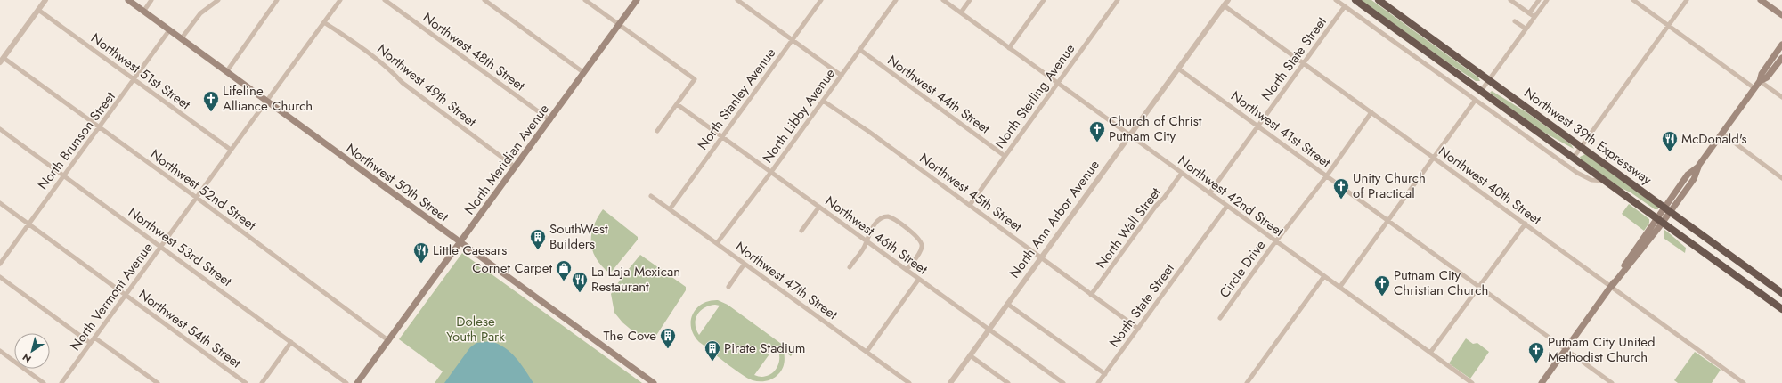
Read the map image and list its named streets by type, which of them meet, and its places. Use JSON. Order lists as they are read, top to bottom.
{
  "streets": {
    "highway": ["Northwest 39th Expressway"],
    "main road": ["North Meridian Avenue", "Northwest 50th Street"],
    "street": [
      "Northwest 48th Street",
      "North State Street",
      "Northwest 51st Street",
      "Northwest 49th Street",
      "Northwest 44th Street",
      "North Sterling Avenue",
      "North Stanley Avenue",
      "North Libby Avenue",
      "Northwest 41st Street",
      "North Brunson Street",
      "Northwest 40th Street",
      "Northwest 52nd Street",
      "Northwest 45th Street",
      "Northwest 42nd Street",
      "North Ann Arbor Avenue",
      "North Wall Street",
      "Northwest 46th Street",
      "Northwest 53rd Street",
      "Circle Drive",
      "Northwest 47th Street",
      "North Vermont Avenue",
      "Northwest 54th Street"
    ]
  },
  "crossings": [
    ["Northwest 48th Street", "North Meridian Avenue"],
    ["North State Street", "Northwest 41st Street"],
    ["North State Street", "Northwest 39th Expressway"],
    ["North State Street", "Northwest 40th Street"],
    ["North State Street", "Northwest 45th Street"],
    ["North State Street", "Northwest 42nd Street"],
    ["Northwest 51st Street", "North Brunson Street"],
    ["Northwest 51st Street", "North Vermont Avenue"],
    ["Northwest 49th Street", "North Meridian Avenue"],
    ["Northwest 49th Street", "North Vermont Avenue"],
    ["Northwest 44th Street", "North Sterling Avenue"],
    ["Northwest 44th Street", "North Libby Avenue"],
    ["North Sterling Avenue", "Northwest 45th Street"],
    ["North Sterling Avenue", "Northwest 42nd Street"],
    ["North Stanley Avenue", "Northwest 46th Street"],
    ["North Stanley Avenue", "Northwest 47th Street"],
    ["North Libby Avenue", "Northwest 45th Street"],
    ["North Libby Avenue", "Northwest 46th Street"],
    ["North Libby Avenue", "Northwest 47th Street"],
    ["Northwest 41st Street", "North Ann Arbor Avenue"],
    ["Northwest 41st Street", "Circle Drive"],
    ["North Brunson Street", "Northwest 50th Street"],
    ["North Brunson Street", "Northwest 52nd Street"],
    ["North Brunson Street", "Northwest 53rd Street"],
    ["North Brunson Street", "Northwest 54th Street"],
    ["North Meridian Avenue", "Northwest 50th Street"],
    ["North Meridian Avenue", "Northwest 52nd Street"],
    ["Northwest 50th Street", "North Vermont Avenue"],
    ["Northwest 40th Street", "North Ann Arbor Avenue"],
    ["Northwest 40th Street", "Circle Drive"],
    ["Northwest 52nd Street", "North Vermont Avenue"],
    ["Northwest 45th Street", "North Ann Arbor Avenue"],
    ["Northwest 45th Street", "North Wall Street"],
    ["Northwest 42nd Street", "North Ann Arbor Avenue"],
    ["Northwest 42nd Street", "North Wall Street"],
    ["Northwest 42nd Street", "Circle Drive"],
    ["North Ann Arbor Avenue", "Northwest 46th Street"],
    ["Northwest 53rd Street", "North Vermont Avenue"],
    ["North Vermont Avenue", "Northwest 54th Street"]
  ],
  "parks": ["Dolese Youth Park"],
  "places": {
    "church": [
      "Lifeline Alliance Church",
      "Church of Christ Putnam City",
      "Unity Church of Practical",
      "Putnam City Christian Church",
      "Putnam City United Methodist Church"
    ],
    "restaurant": ["McDonald's", "Little Caesars", "La Laja Mexican Restaurant"],
    "building": ["SouthWest Builders", "The Cove", "Pirate Stadium"],
    "shop": ["Cornet Carpet"]
  },
  "north": "bottom left"
}
